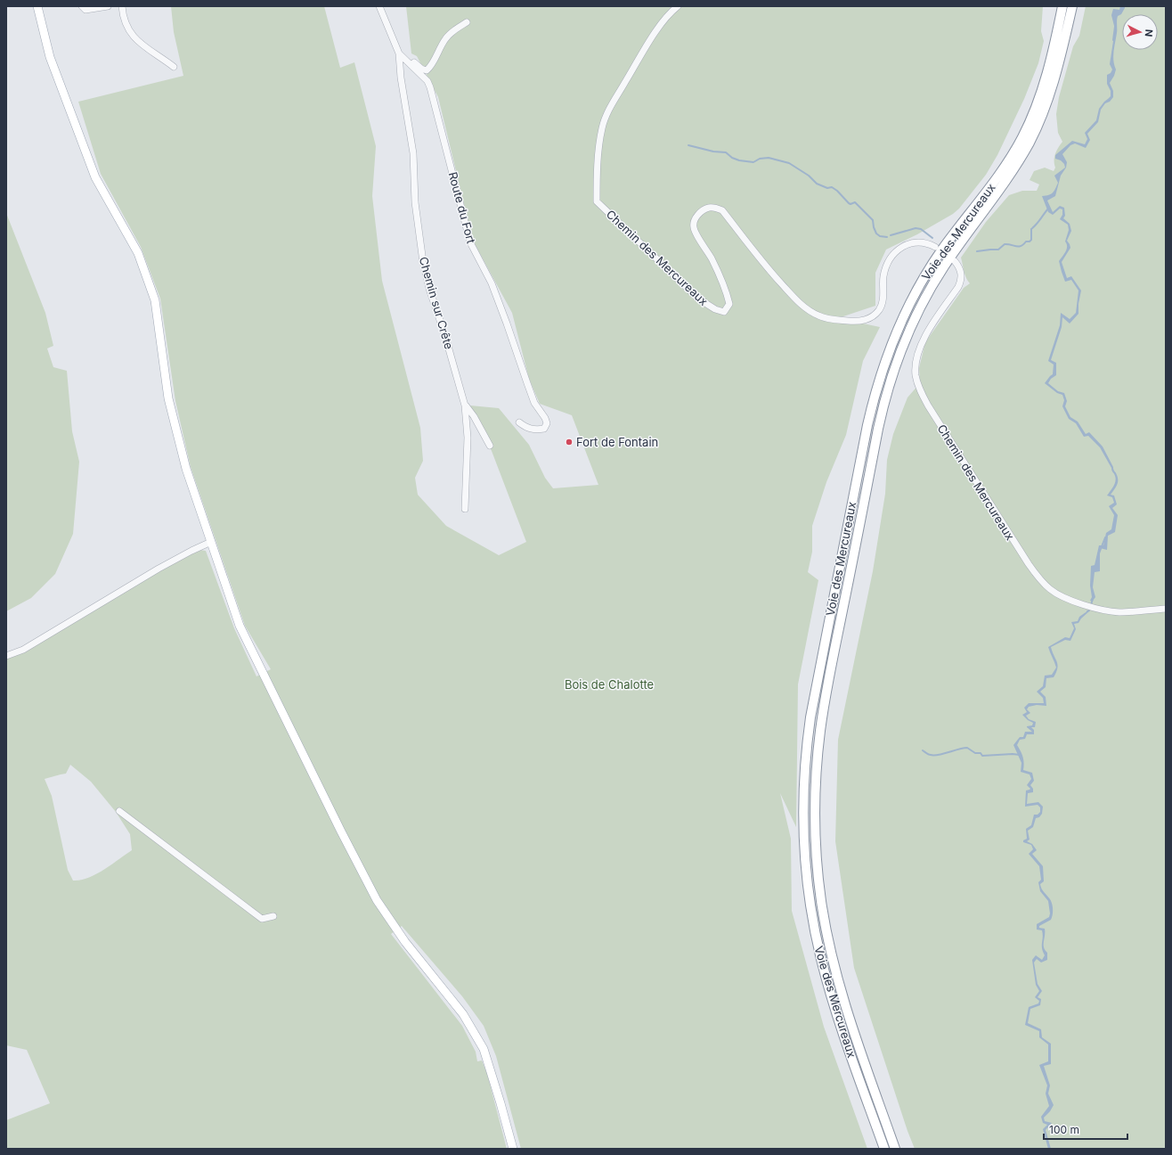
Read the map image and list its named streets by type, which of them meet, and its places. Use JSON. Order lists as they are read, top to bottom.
{
  "streets": {
    "highway": ["Voie des Mercureaux"],
    "street": ["Route du Fort", "Chemin des Mercureaux", "Chemin sur Crête"]
  },
  "crossings": [
    ["Route du Fort", "Chemin sur Crête"]
  ],
  "parks": ["Bois de Chalotte"],
  "places": ["Fort de Fontain"],
  "scale_bar": "100 m",
  "north": "right"
}
